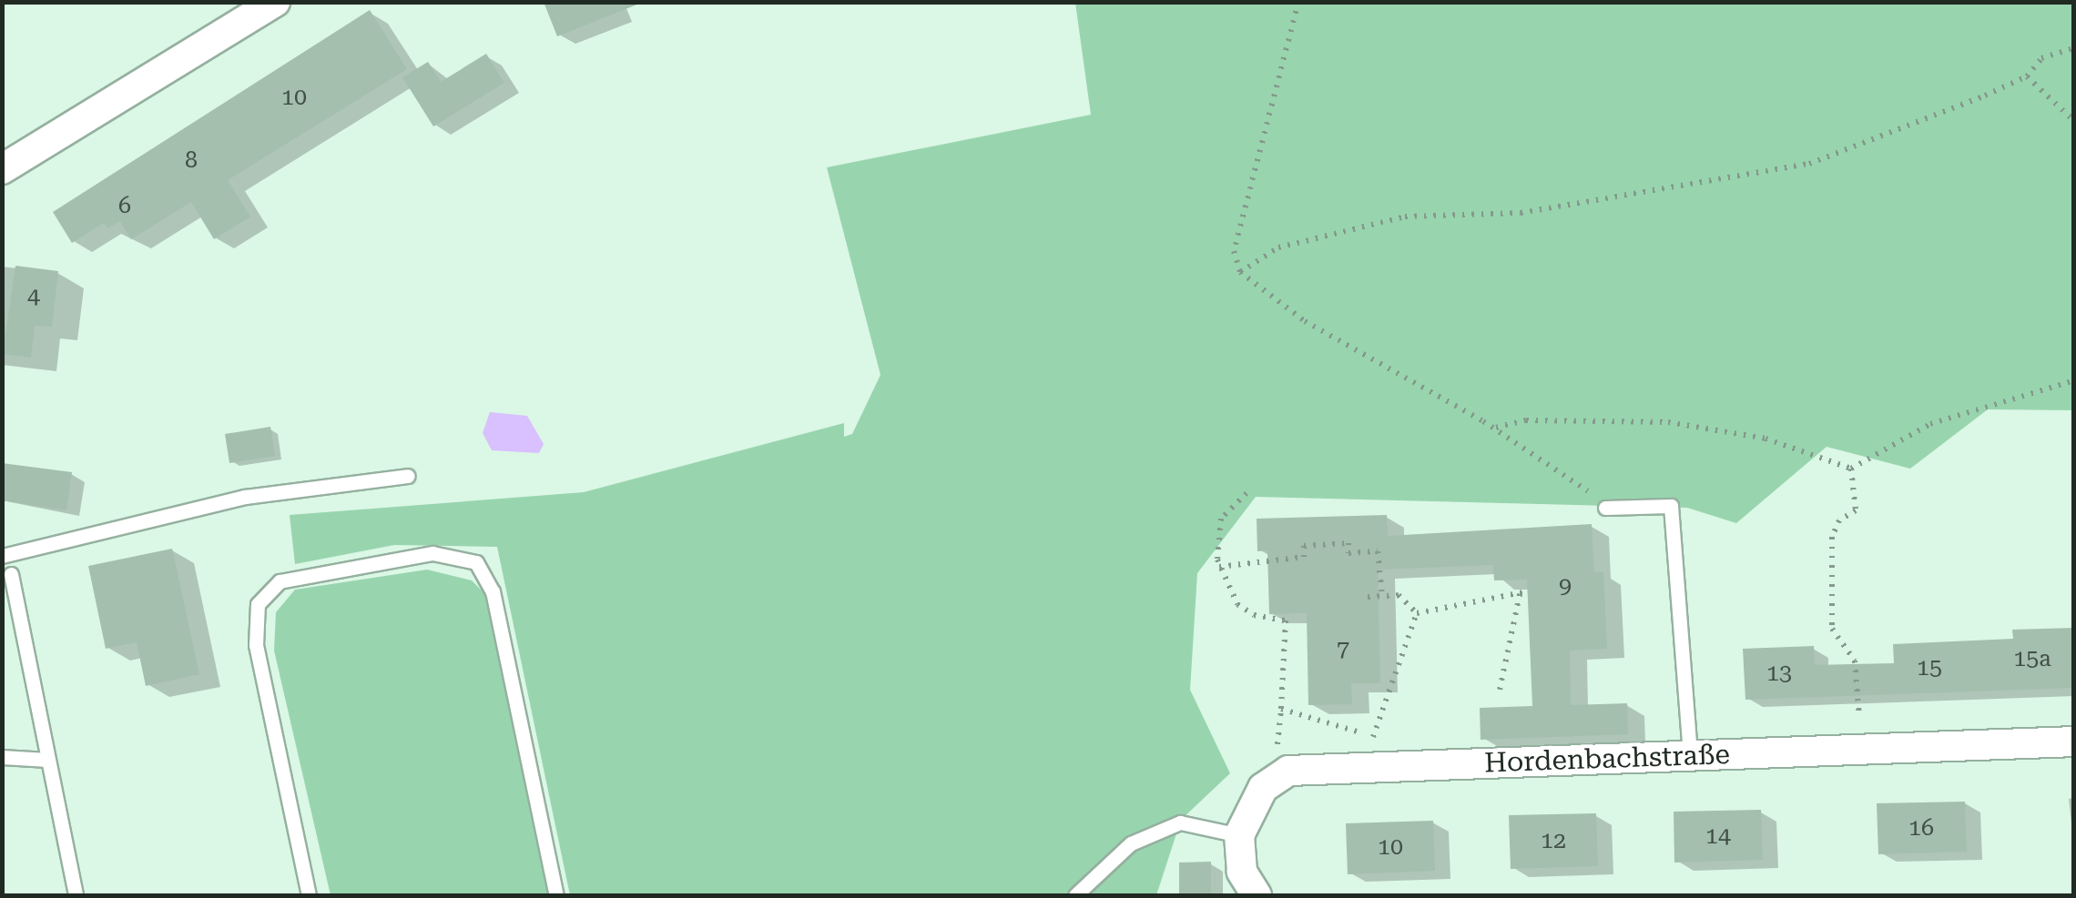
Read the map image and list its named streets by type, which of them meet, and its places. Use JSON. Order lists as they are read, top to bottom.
{
  "streets": {
    "street": ["Hordenbachstraße"]
  },
  "house_numbers": [
    "10",
    "8",
    "6",
    "4",
    "9",
    "7",
    "15a",
    "15",
    "13",
    "16",
    "14",
    "12",
    "10"
  ]
}
